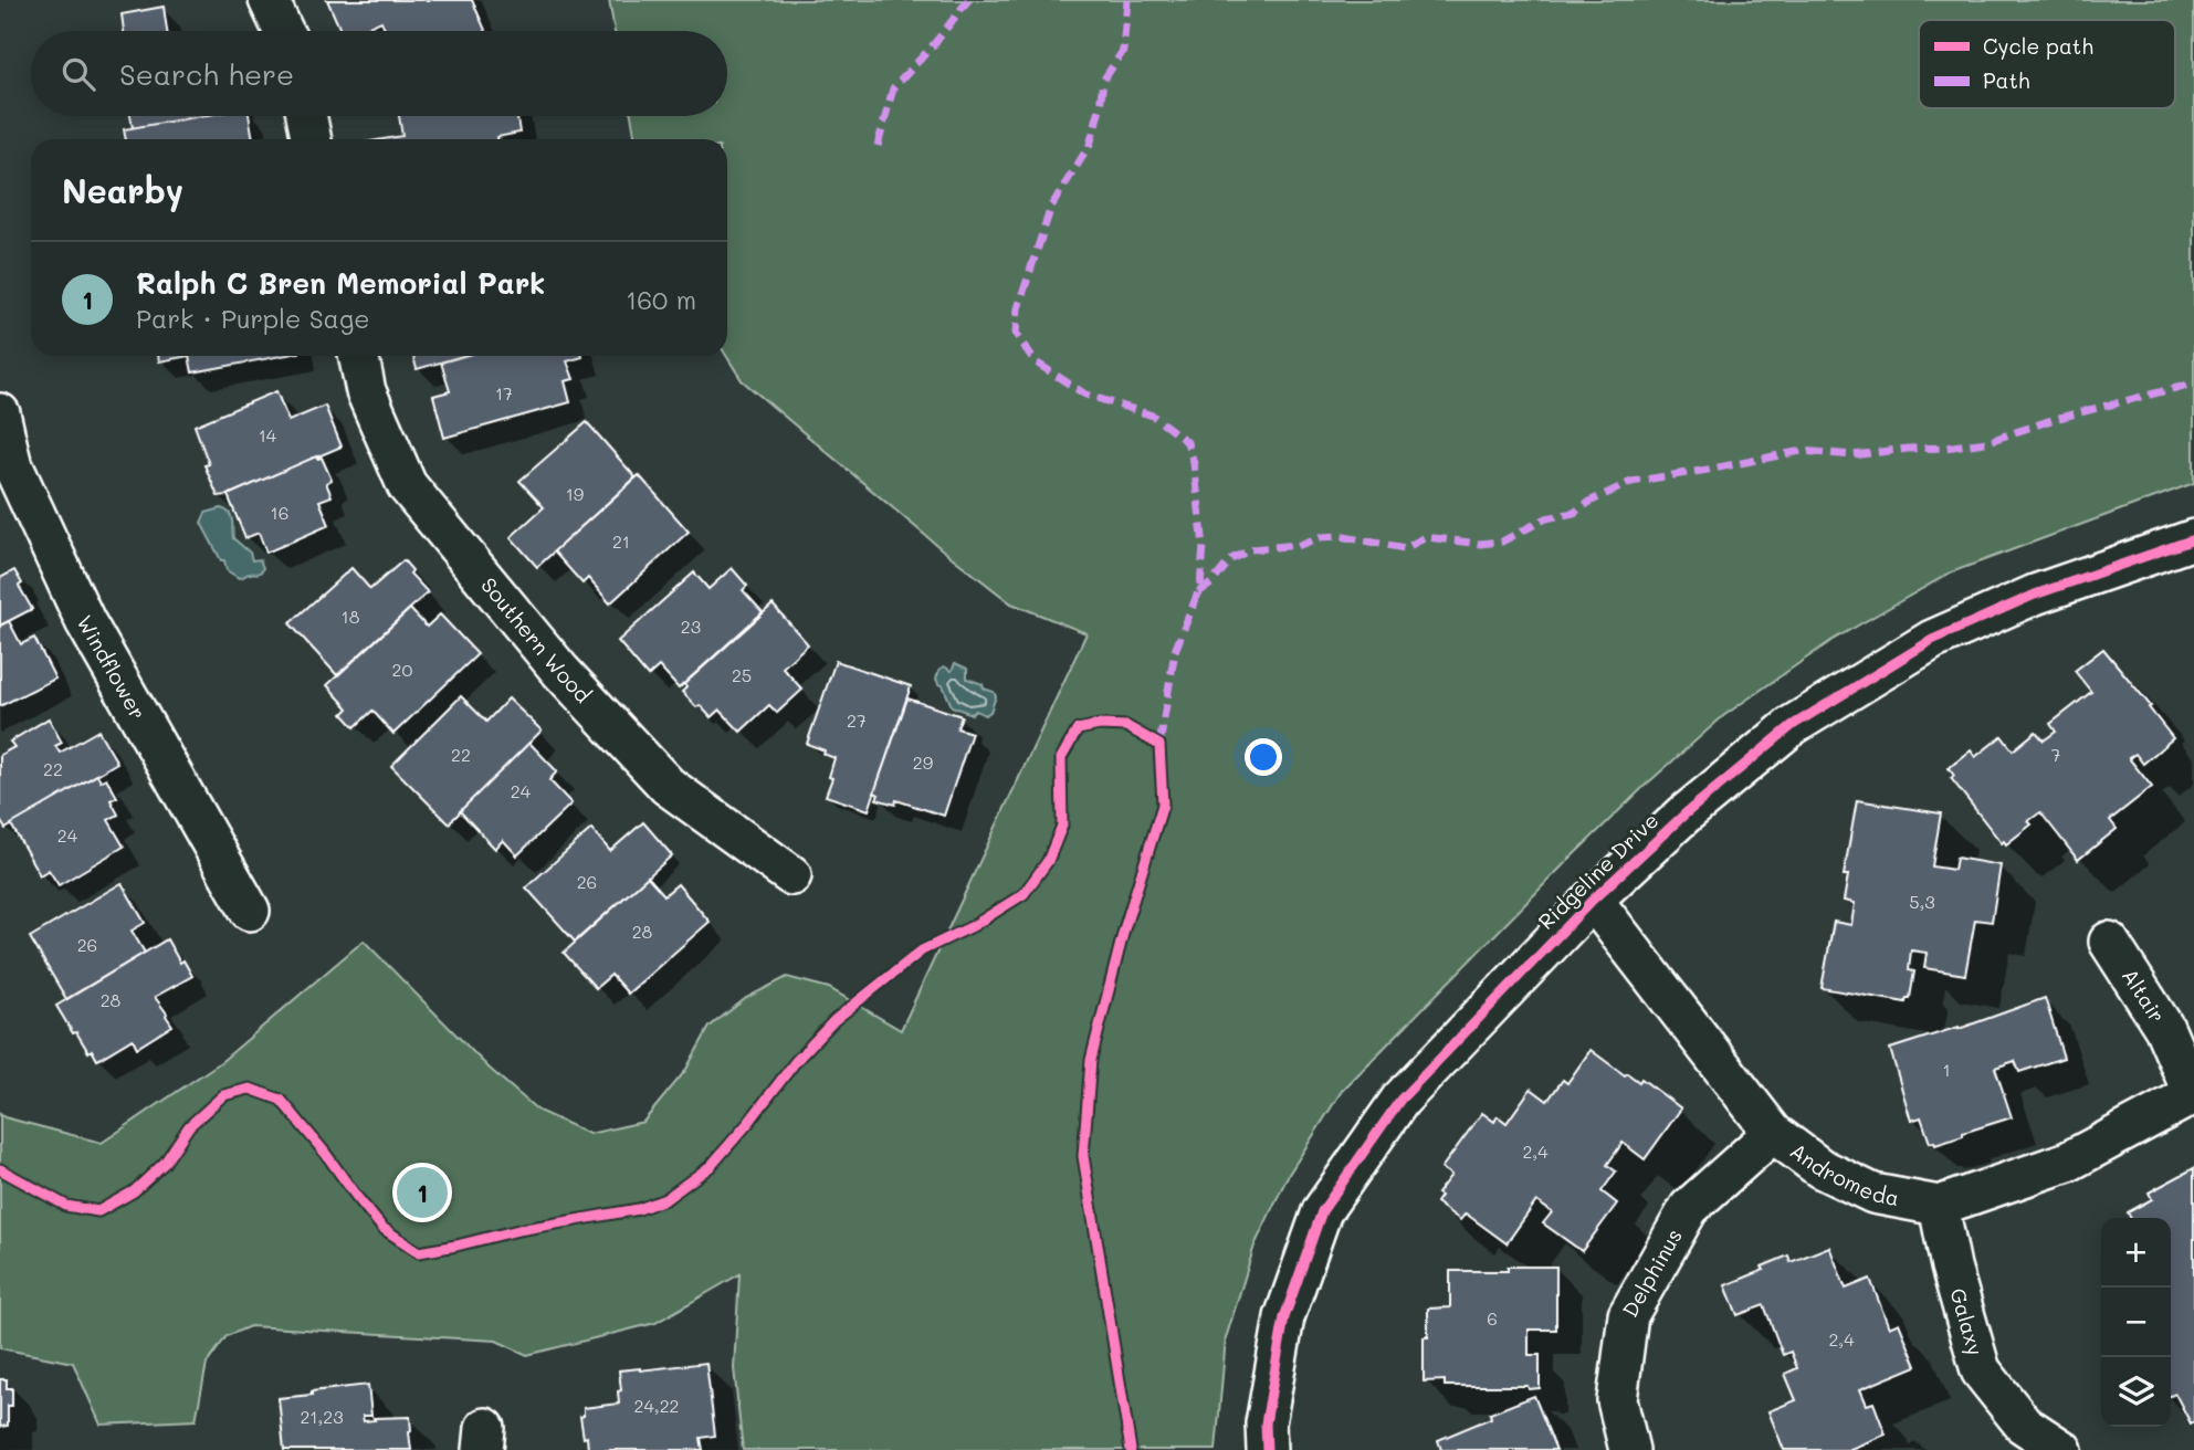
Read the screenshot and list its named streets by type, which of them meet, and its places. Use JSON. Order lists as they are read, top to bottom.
{
  "streets": {
    "street": [
      "Southern Wood",
      "Windflower",
      "Ridgeline Drive",
      "Altair",
      "Andromeda",
      "Delphinus",
      "Galaxy"
    ]
  },
  "crossings": [
    ["Ridgeline Drive", "Andromeda"],
    ["Altair", "Andromeda"],
    ["Andromeda", "Delphinus"],
    ["Andromeda", "Galaxy"]
  ],
  "house_numbers": [
    "17",
    "14",
    "19",
    "16",
    "21",
    "18",
    "23",
    "20",
    "25",
    "27",
    "22",
    "7",
    "29",
    "22",
    "24",
    "24",
    "26",
    "5,3",
    "28",
    "26",
    "28",
    "1",
    "2,4",
    "6",
    "2,4",
    "24,22",
    "21,23"
  ],
  "legend": ["Cycle path", "Path"],
  "page": {
    "search": "Search here",
    "heading": "Nearby",
    "list": [
      {
        "mark": "1",
        "name": "Ralph C Bren Memorial Park",
        "note": "Park · Purple Sage",
        "value": "160 m"
      }
    ],
    "pins": "1",
    "map_buttons": ["+", "−"]
  }
}
